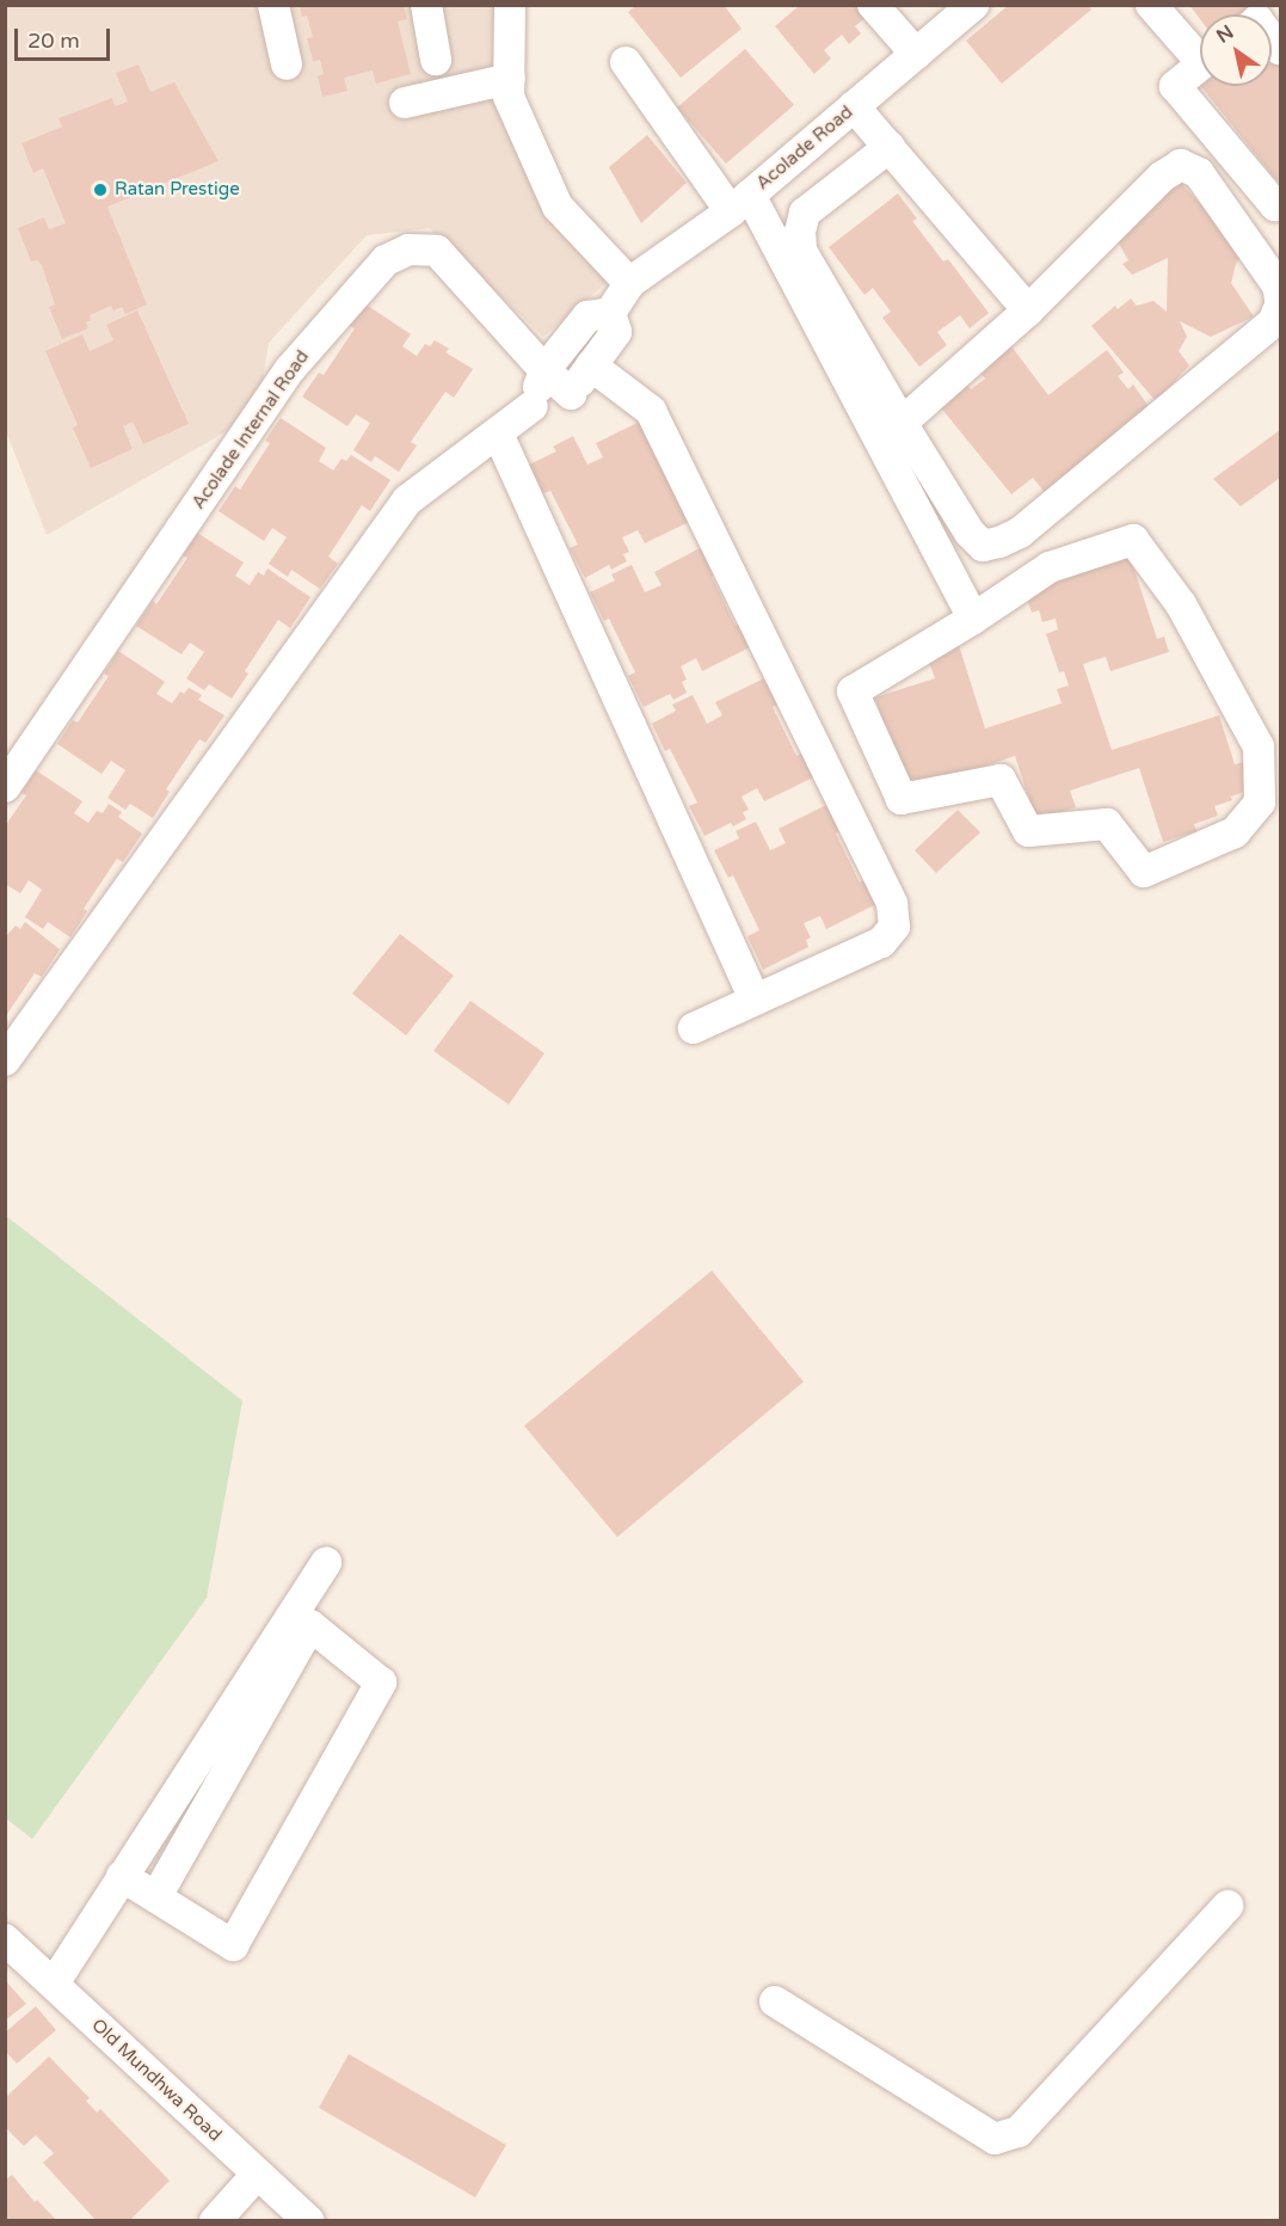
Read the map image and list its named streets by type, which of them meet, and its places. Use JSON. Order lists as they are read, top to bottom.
{
  "streets": {
    "street": ["Acolade Road", "Acolade Internal Road", "Old Mundhwa Road"]
  },
  "places": ["Ratan Prestige"],
  "scale_bar": "20 m",
  "north": "top left"
}
